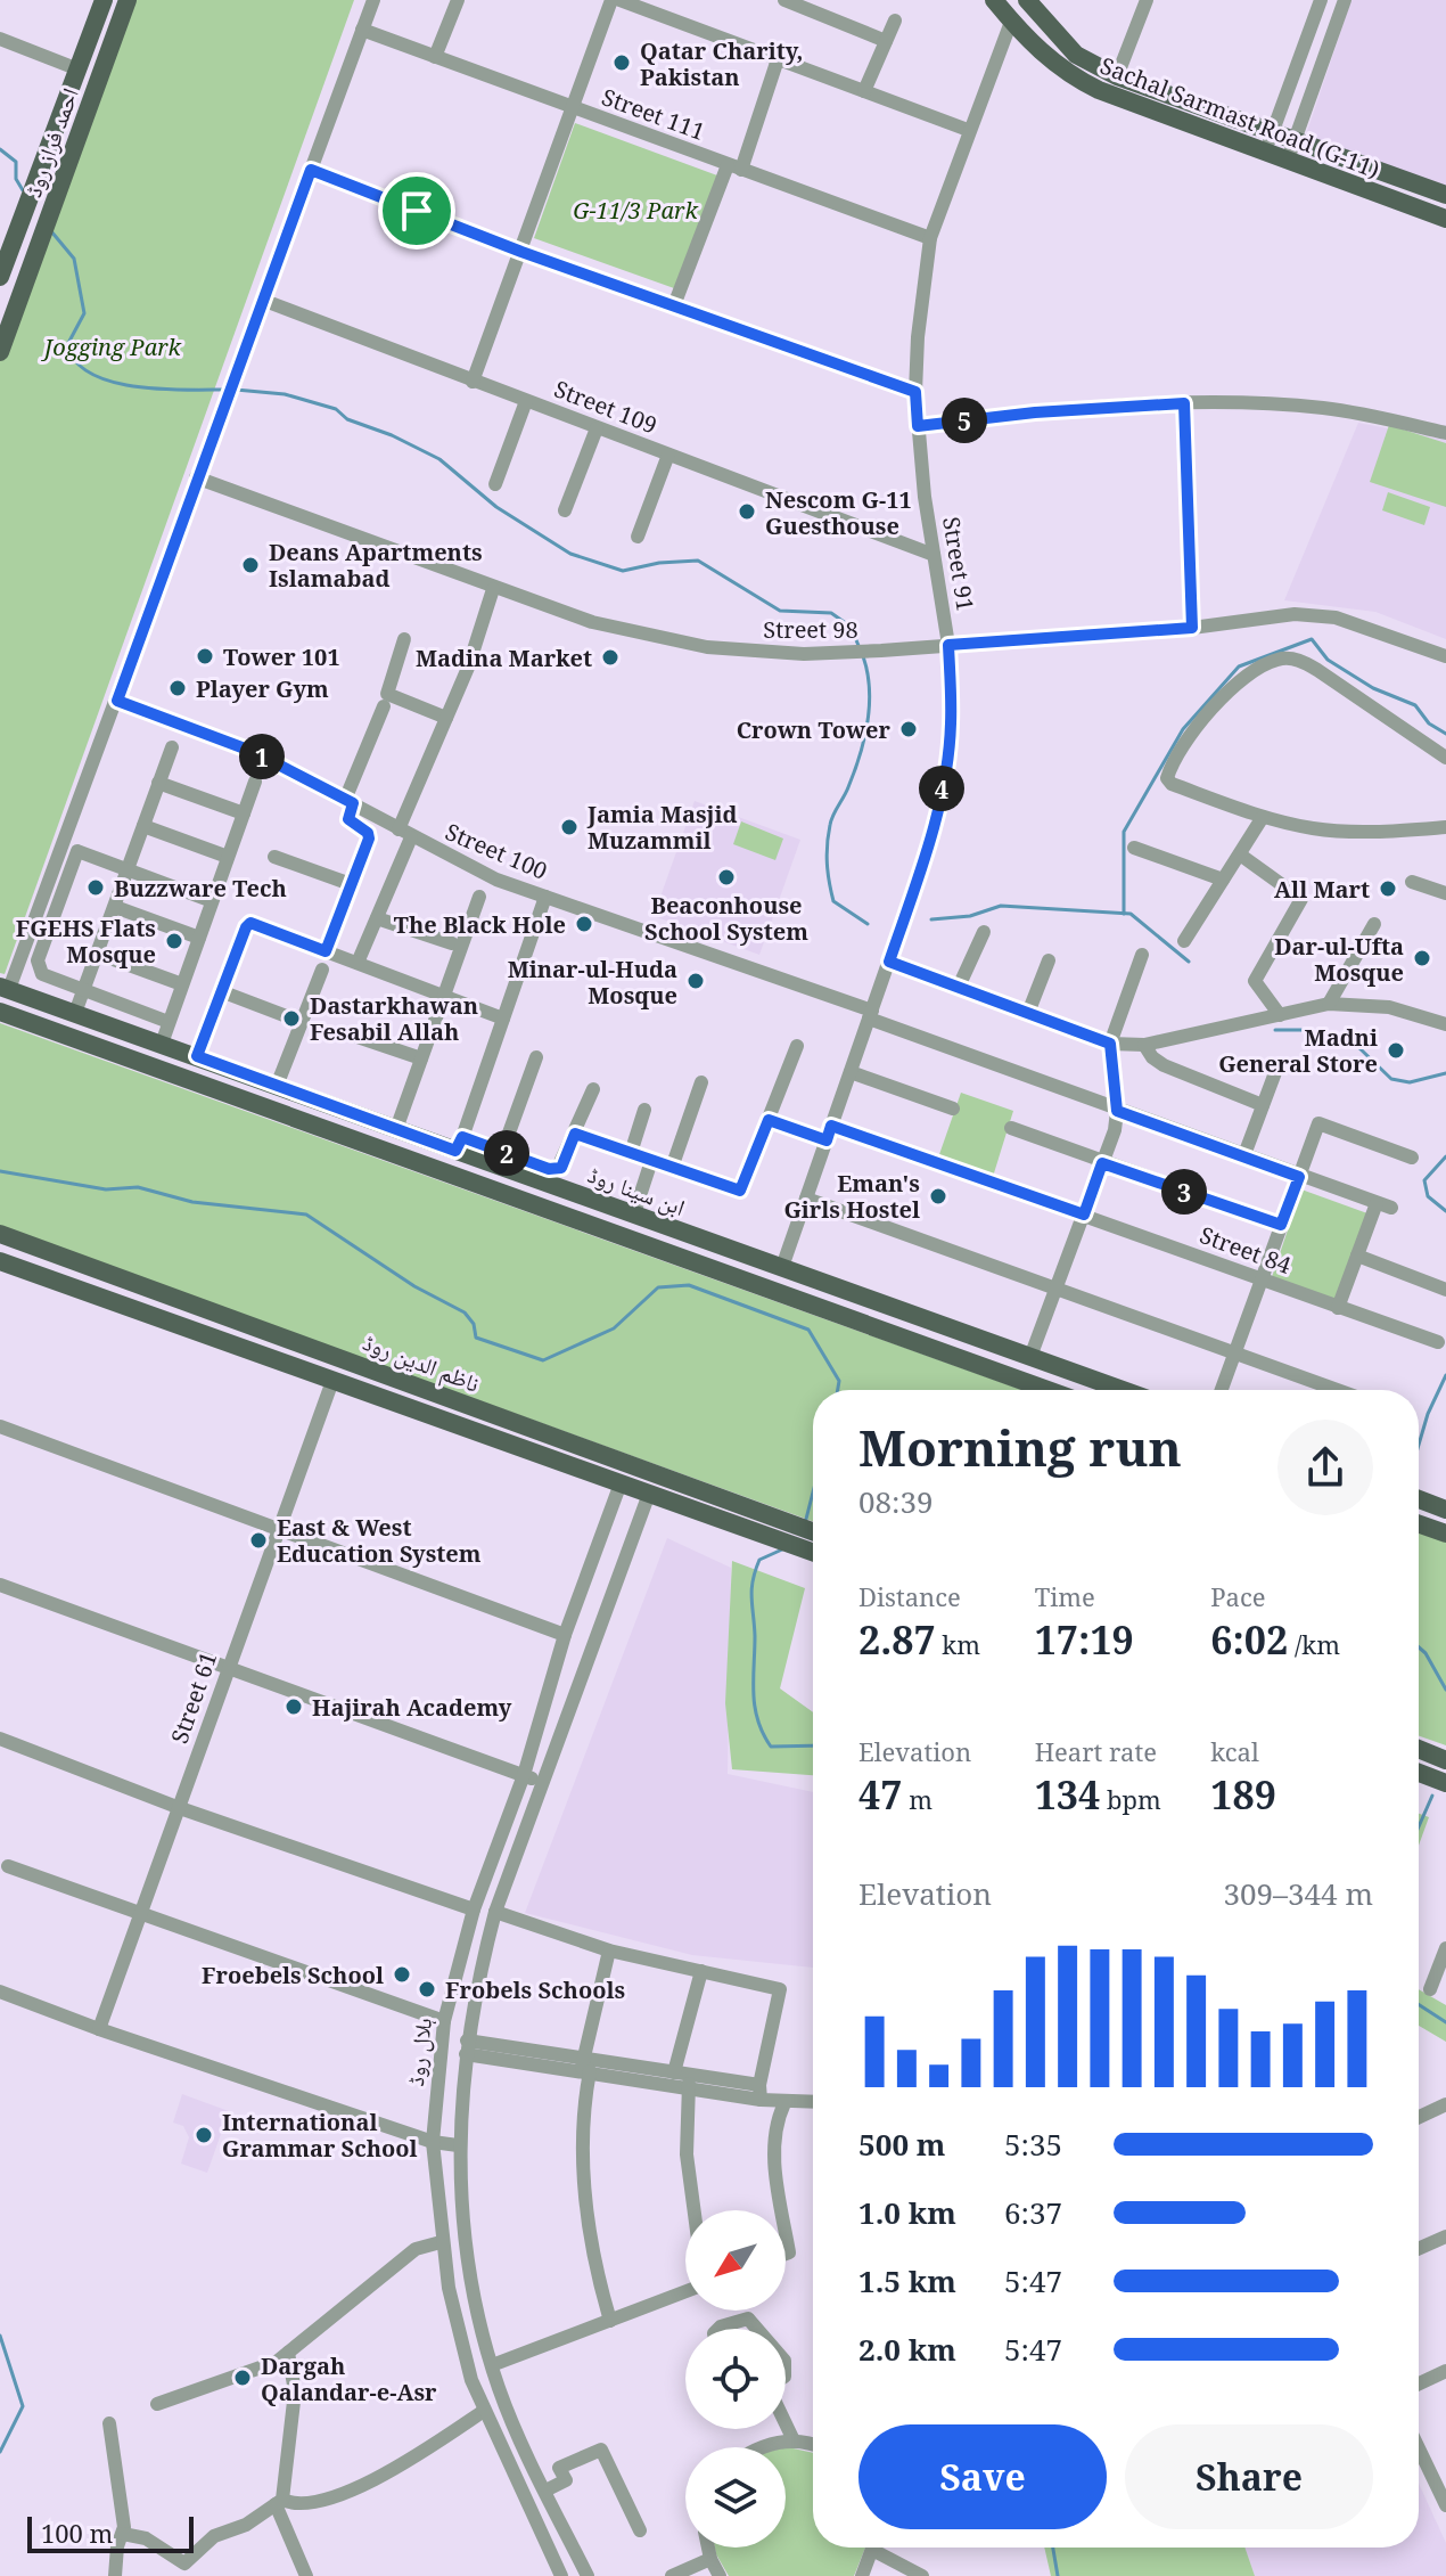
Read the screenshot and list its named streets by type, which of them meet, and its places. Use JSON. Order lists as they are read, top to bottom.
{
  "streets": {
    "main road": [
      "Sachal Sarmast Road (G-11)",
      "احمد فراز روڈ",
      "ابن سینا روڈ",
      "ناظم الدین روڈ"
    ],
    "street": [
      "Street 111",
      "Street 109",
      "Street 91",
      "Street 98",
      "Street 100",
      "Street 84",
      "Street 61",
      "ہلال روڈ"
    ]
  },
  "crossings": [
    ["Street 111", "Street 91"],
    ["Sachal Sarmast Road (G-11)", "Street 91"],
    ["Street 109", "Street 91"],
    ["Street 91", "Street 98"],
    ["Street 91", "Street 100"],
    ["Street 91", "ابن سینا روڈ"],
    ["Street 91", "Street 84"],
    ["ناظم الدین روڈ", "Street 61"],
    ["ناظم الدین روڈ", "ہلال روڈ"]
  ],
  "parks": ["G-11/3 Park", "Jogging Park"],
  "places": [
    "Qatar Charity, Pakistan",
    "Nescom G-11 Guesthouse",
    "Deans Apartments Islamabad",
    "Tower 101",
    "Madina Market",
    "Player Gym",
    "Crown Tower",
    "Jamia Masjid Muzammil",
    "Beaconhouse School System",
    "Buzzware Tech",
    "All Mart",
    "The Black Hole",
    "FGEHS Flats Mosque",
    "Dar-ul-Ufta Mosque",
    "Minar-ul-Huda Mosque",
    "Dastarkhawan Fesabil Allah",
    "Madni General Store",
    "Eman's Girls Hostel",
    "East & West Education System",
    "Hajirah Academy",
    "Froebels School",
    "Frobels Schools",
    "International Grammar School",
    "Dargah Qalandar-e-Asr"
  ],
  "scale_bar": "100 m",
  "north": "bottom left",
  "page": {
    "pins": [
      "5",
      "1",
      "4",
      "2",
      "3"
    ],
    "heading": ["Morning run", "08:39"],
    "stats": [
      ["Distance", "2.87 km"],
      ["Time", "17:19"],
      ["Pace", "6:02 /km"],
      ["Elevation", "47 m"],
      ["Heart rate", "134 bpm"],
      ["kcal", "189"]
    ],
    "chart": ["Elevation", "309–344 m"],
    "list": [
      {
        "name": "500 m",
        "note": "5:35"
      },
      {
        "name": "1.0 km",
        "note": "6:37"
      },
      {
        "name": "1.5 km",
        "note": "5:47"
      },
      {
        "name": "2.0 km",
        "note": "5:47"
      }
    ],
    "buttons": ["Save", "Share"],
    "scale": "100 m"
  }
}
